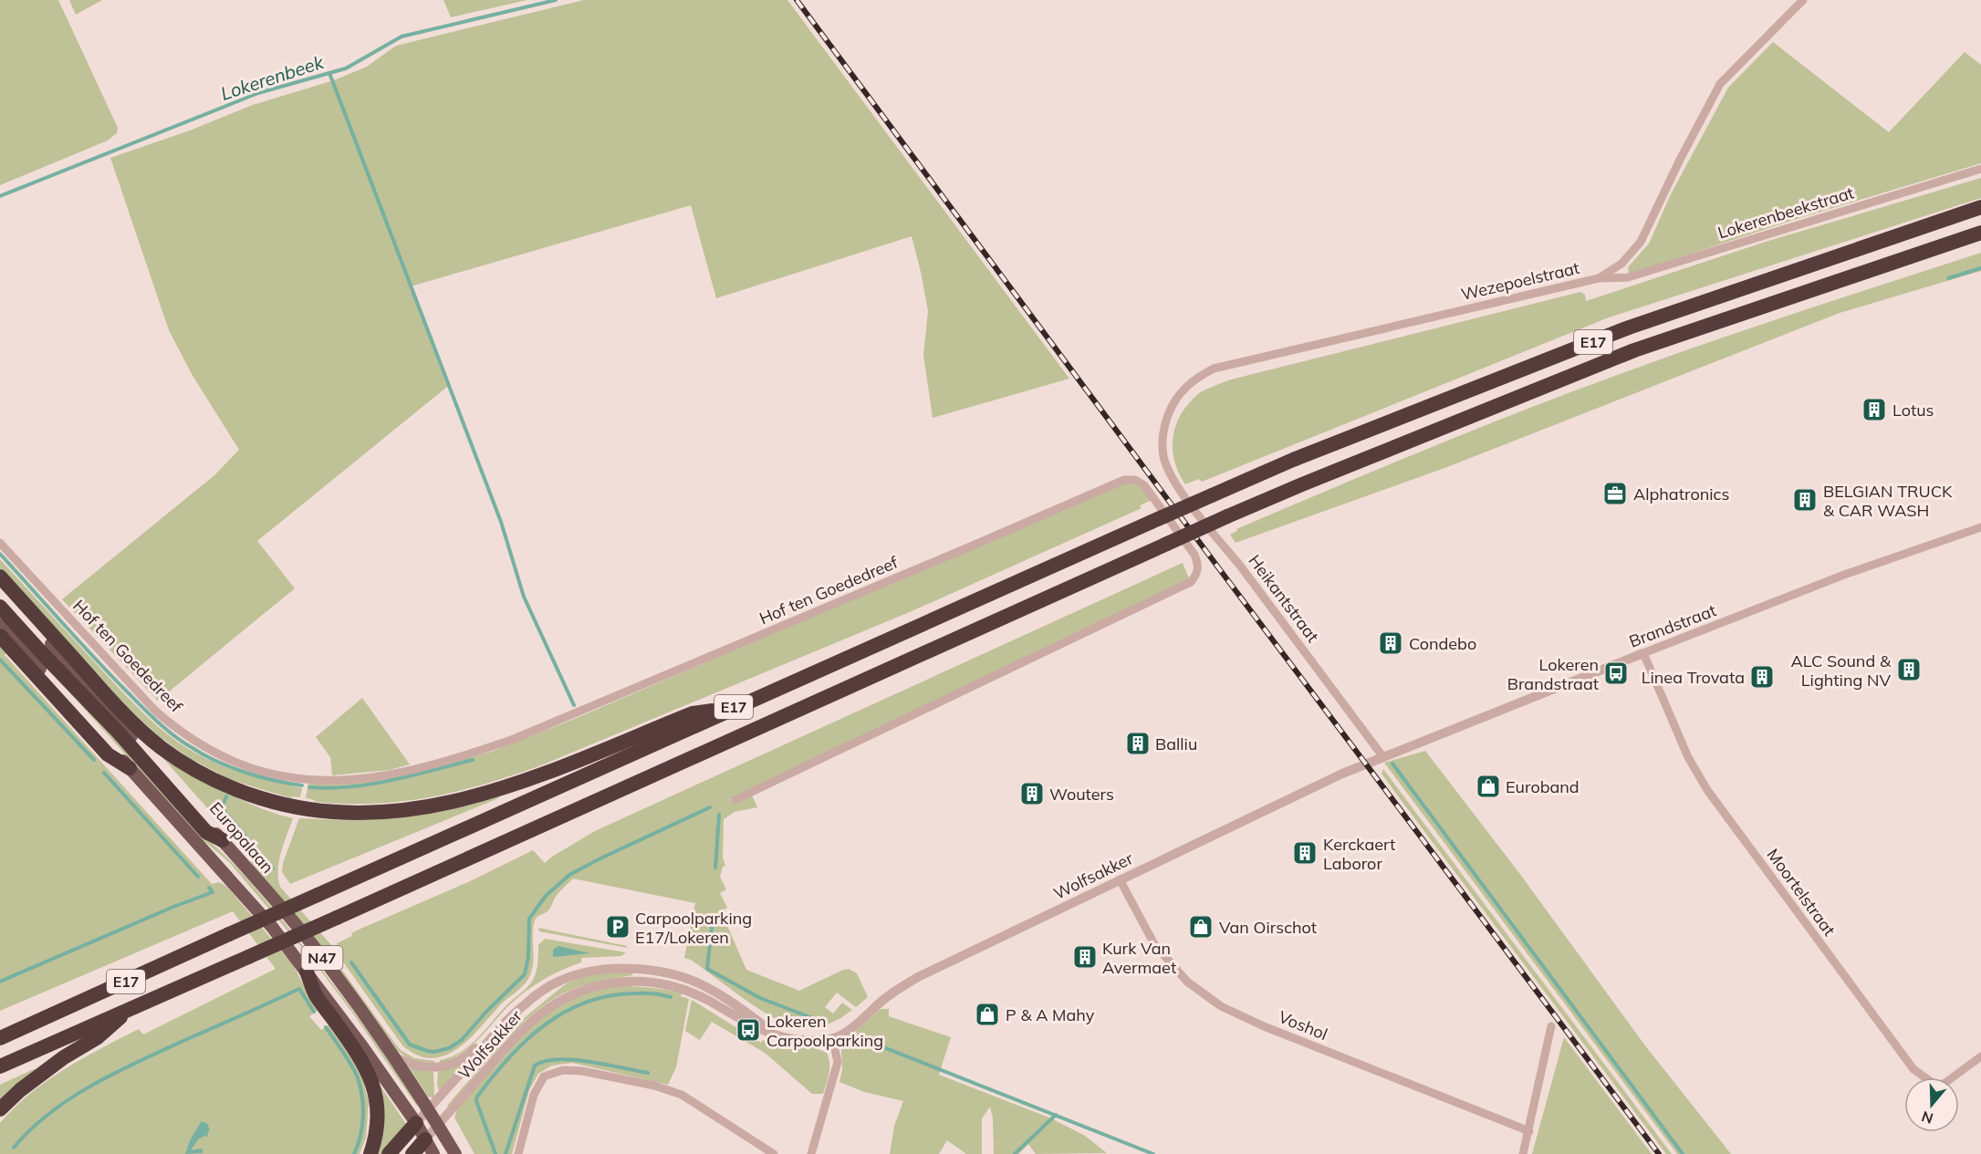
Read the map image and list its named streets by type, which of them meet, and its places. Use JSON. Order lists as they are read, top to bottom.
{
  "streets": {
    "highway": ["E17"],
    "main road": ["Europalaan", "N47"],
    "street": [
      "Lokerenbeekstraat",
      "Wezepoelstraat",
      "Hof ten Goededreef",
      "Heikantstraat",
      "Brandstraat",
      "Wolfsakker",
      "Moortelstraat",
      "Voshol"
    ]
  },
  "crossings": [
    ["Lokerenbeekstraat", "Wezepoelstraat"],
    ["Wezepoelstraat", "Heikantstraat"],
    ["Heikantstraat", "Brandstraat"],
    ["Heikantstraat", "Wolfsakker"],
    ["Brandstraat", "Wolfsakker"],
    ["Brandstraat", "Moortelstraat"],
    ["Europalaan", "Wolfsakker"],
    ["Europalaan", "N47"],
    ["Wolfsakker", "N47"],
    ["Wolfsakker", "Voshol"]
  ],
  "water": ["Lokerenbeek"],
  "places": {
    "building": [
      "Lotus",
      "BELGIAN TRUCK & CAR WASH",
      "Condebo",
      "ALC Sound & Lighting NV",
      "Linea Trovata",
      "Balliu",
      "Wouters",
      "Kerckaert Laboror",
      "Kurk Van Avermaet"
    ],
    "office": ["Alphatronics"],
    "bus stop": ["Lokeren Brandstraat", "Lokeren Carpoolparking"],
    "shop": ["Euroband", "Van Oirschot", "P & A Mahy"],
    "parking": ["Carpoolparking E17/Lokeren"]
  },
  "north": "bottom"
}
